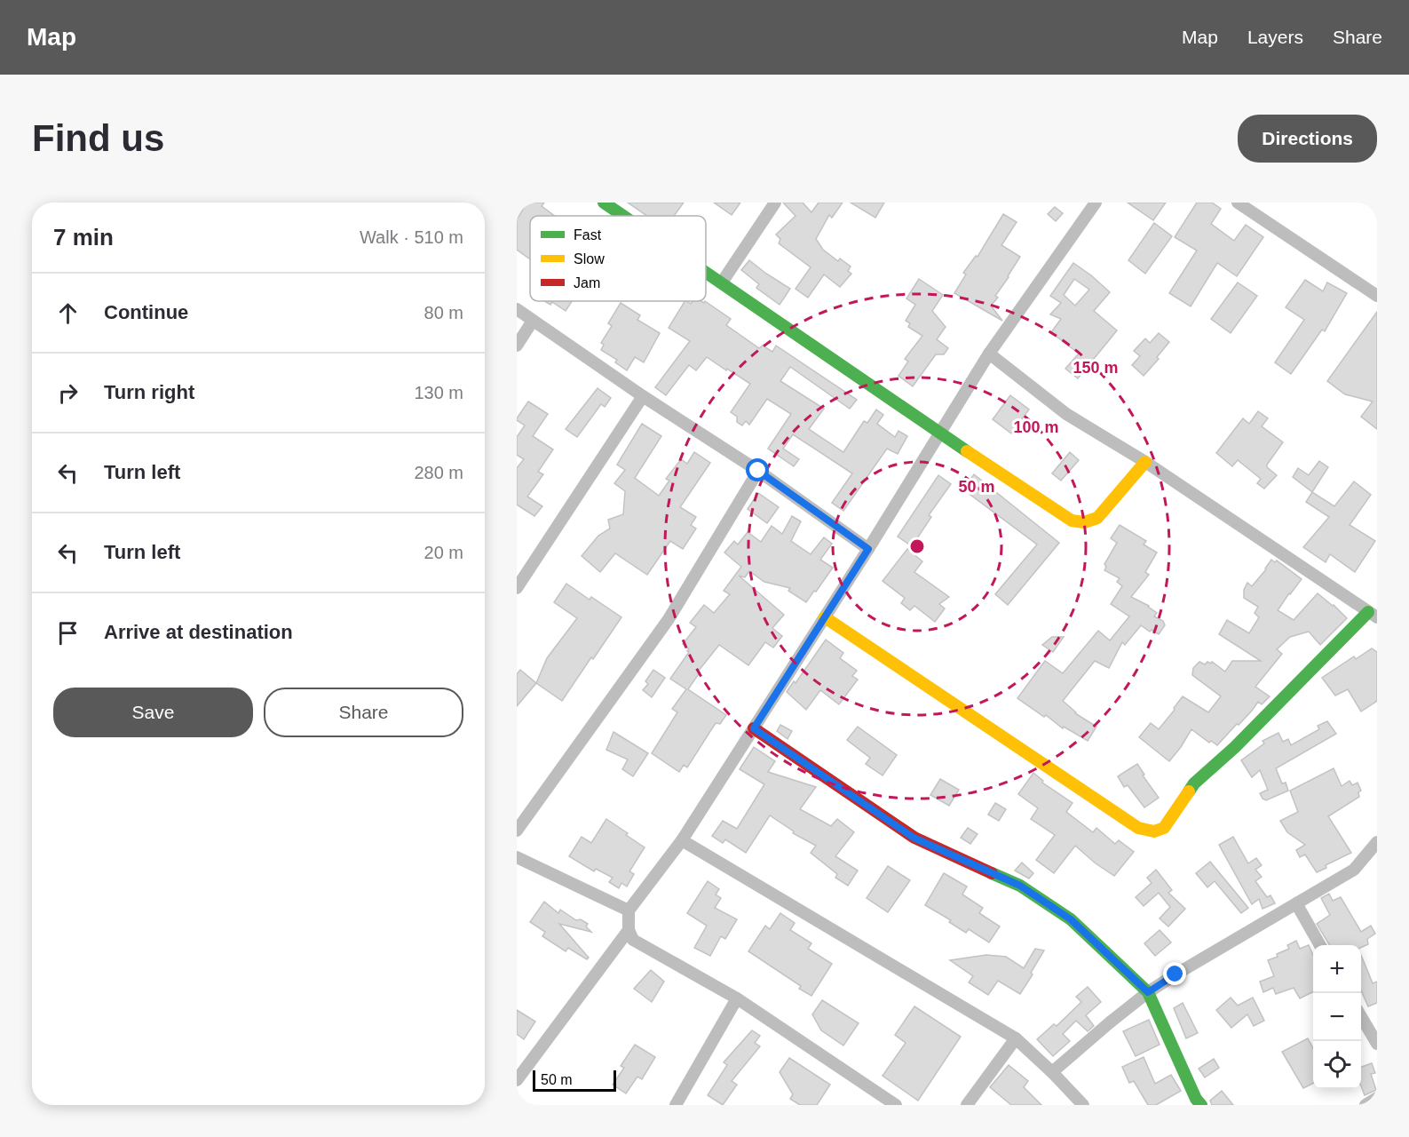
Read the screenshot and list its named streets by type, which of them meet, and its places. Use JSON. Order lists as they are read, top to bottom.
{
  "legend": ["Fast", "Slow", "Jam"],
  "scale_bar": "50 m",
  "page": {
    "header": "Map",
    "nav": ["Map", "Layers", "Share"],
    "buttons": [
      "Directions",
      ["Save", "Share"]
    ],
    "title": "Find us",
    "heading": ["7 min", "Walk · 510 m"],
    "list": [
      ["Continue", "80 m"],
      ["Turn right", "130 m"],
      ["Turn left", "280 m"],
      ["Turn left", "20 m"],
      "Arrive at destination"
    ],
    "map_buttons": ["+", "−"],
    "scale": "50 m"
  },
  "rings": ["150 m", "100 m", "50 m"]
}
